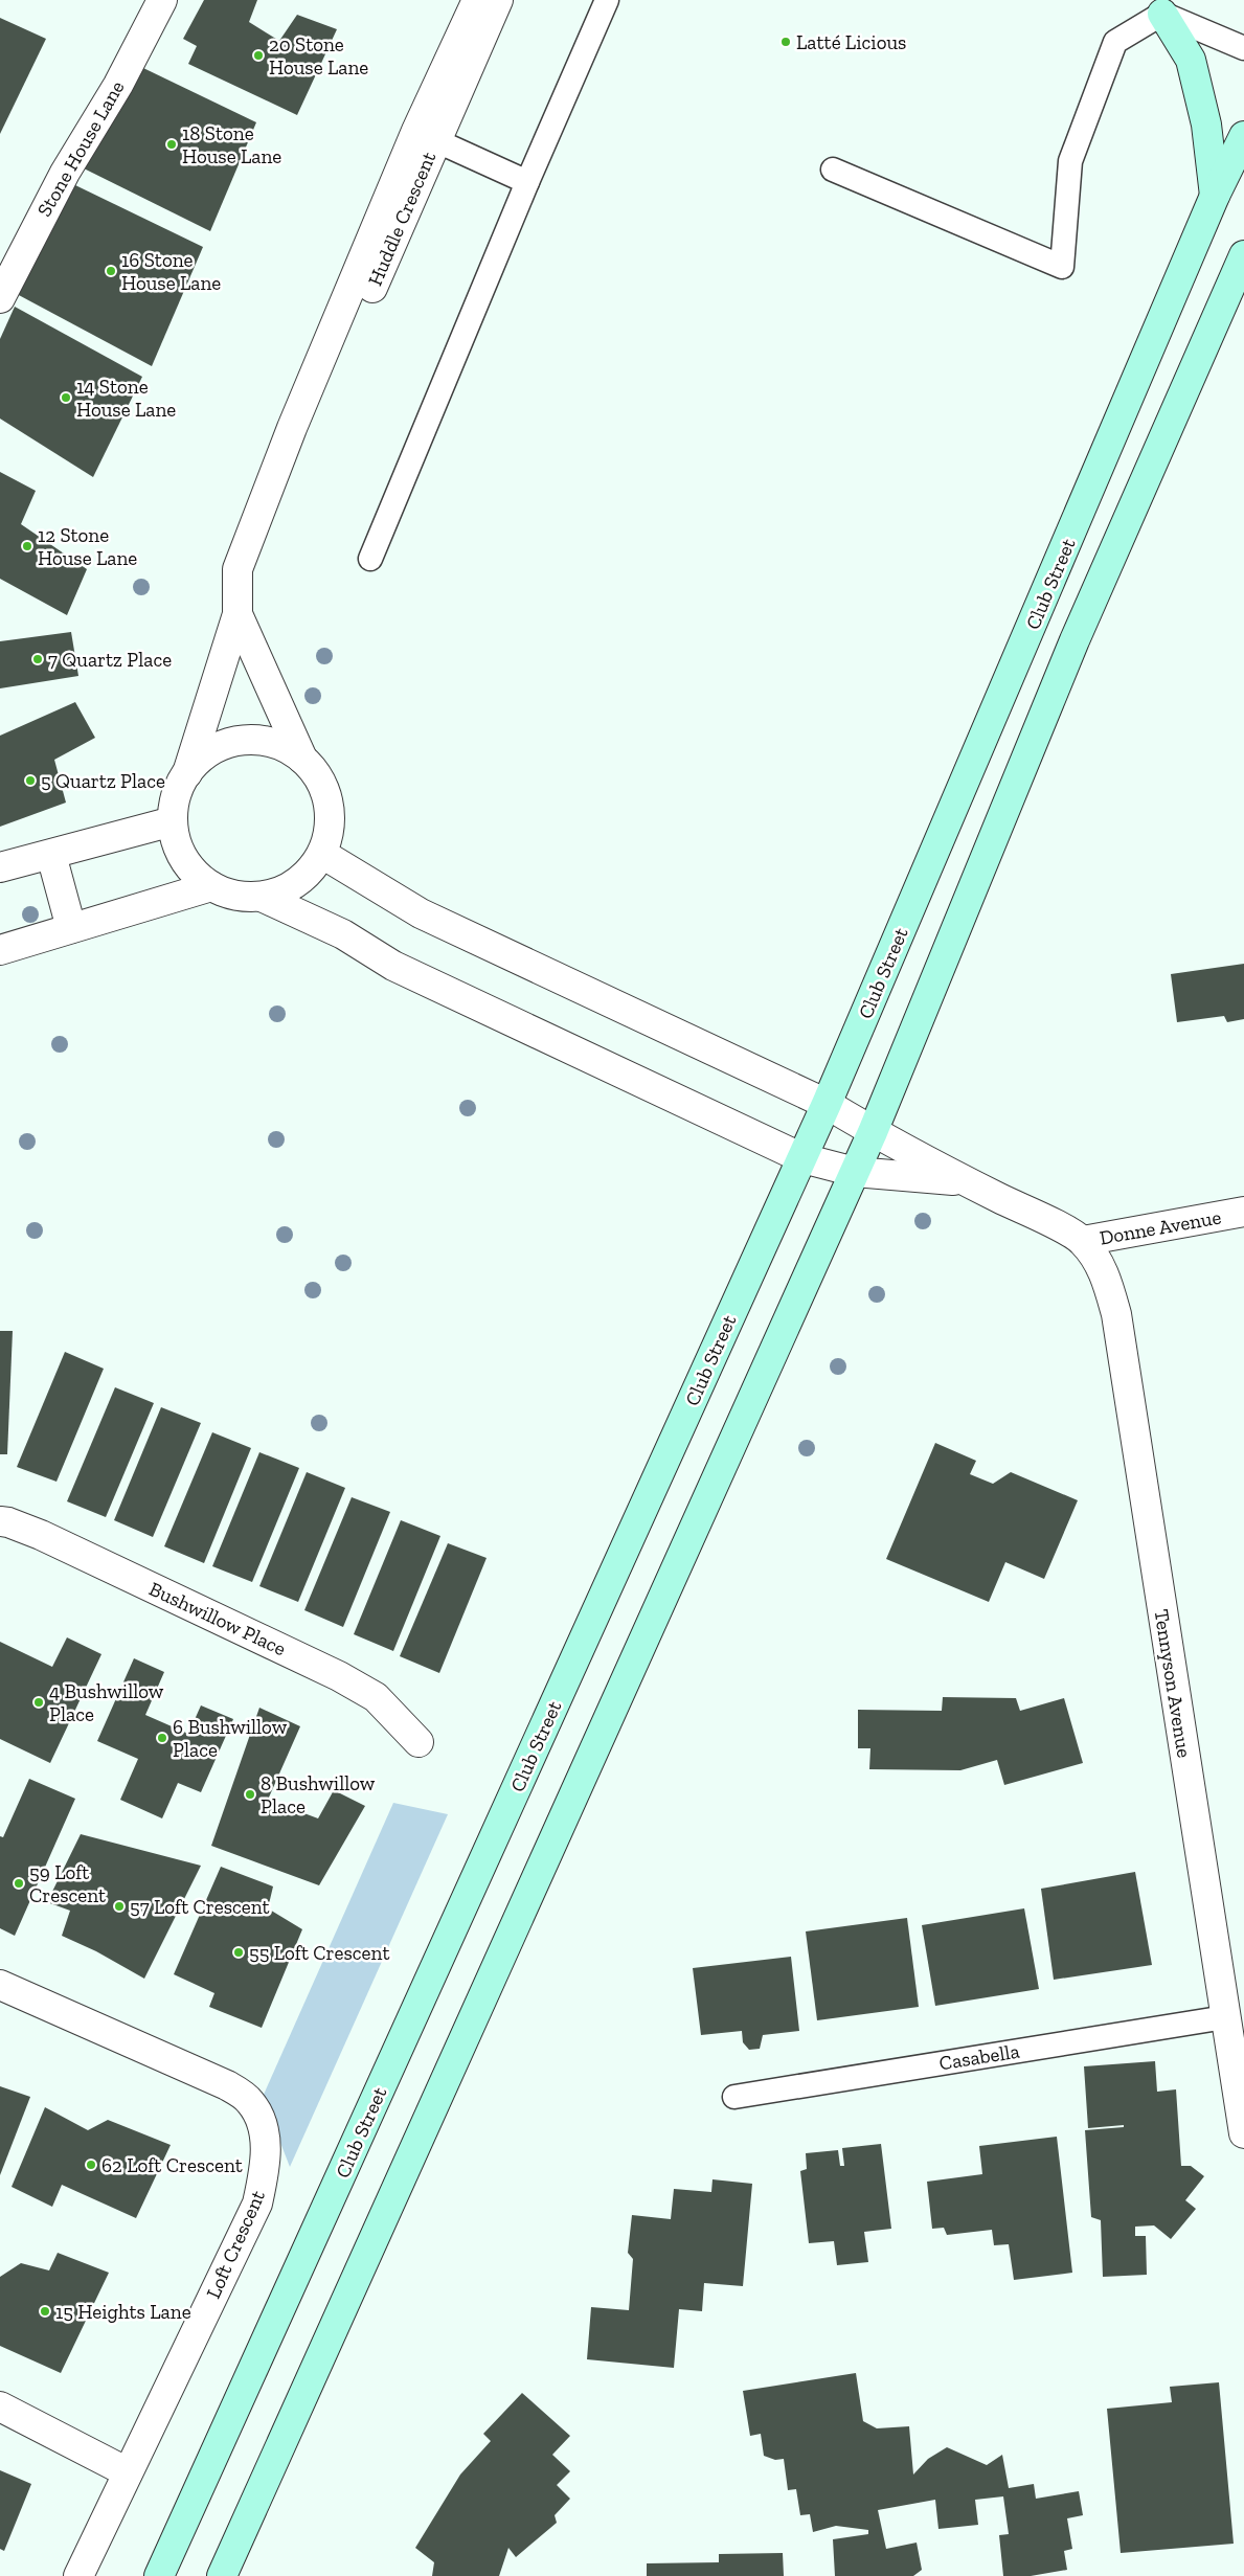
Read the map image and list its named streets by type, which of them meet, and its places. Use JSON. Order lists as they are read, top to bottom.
{
  "streets": {
    "main road": ["Club Street"],
    "street": [
      "Stone House Lane",
      "Huddle Crescent",
      "Donne Avenue",
      "Bushwillow Place",
      "Tennyson Avenue",
      "Loft Crescent"
    ],
    "lane": ["Casabella"]
  },
  "crossings": [
    ["Club Street", "Donne Avenue"],
    ["Donne Avenue", "Tennyson Avenue"],
    ["Tennyson Avenue", "Casabella"]
  ],
  "places": [
    "Latté Licious",
    "20 Stone House Lane",
    "18 Stone House Lane",
    "16 Stone House Lane",
    "14 Stone House Lane",
    "12 Stone House Lane",
    "7 Quartz Place",
    "5 Quartz Place",
    "4 Bushwillow Place",
    "6 Bushwillow Place",
    "8 Bushwillow Place",
    "59 Loft Crescent",
    "57 Loft Crescent",
    "55 Loft Crescent",
    "62 Loft Crescent",
    "15 Heights Lane"
  ]
}
